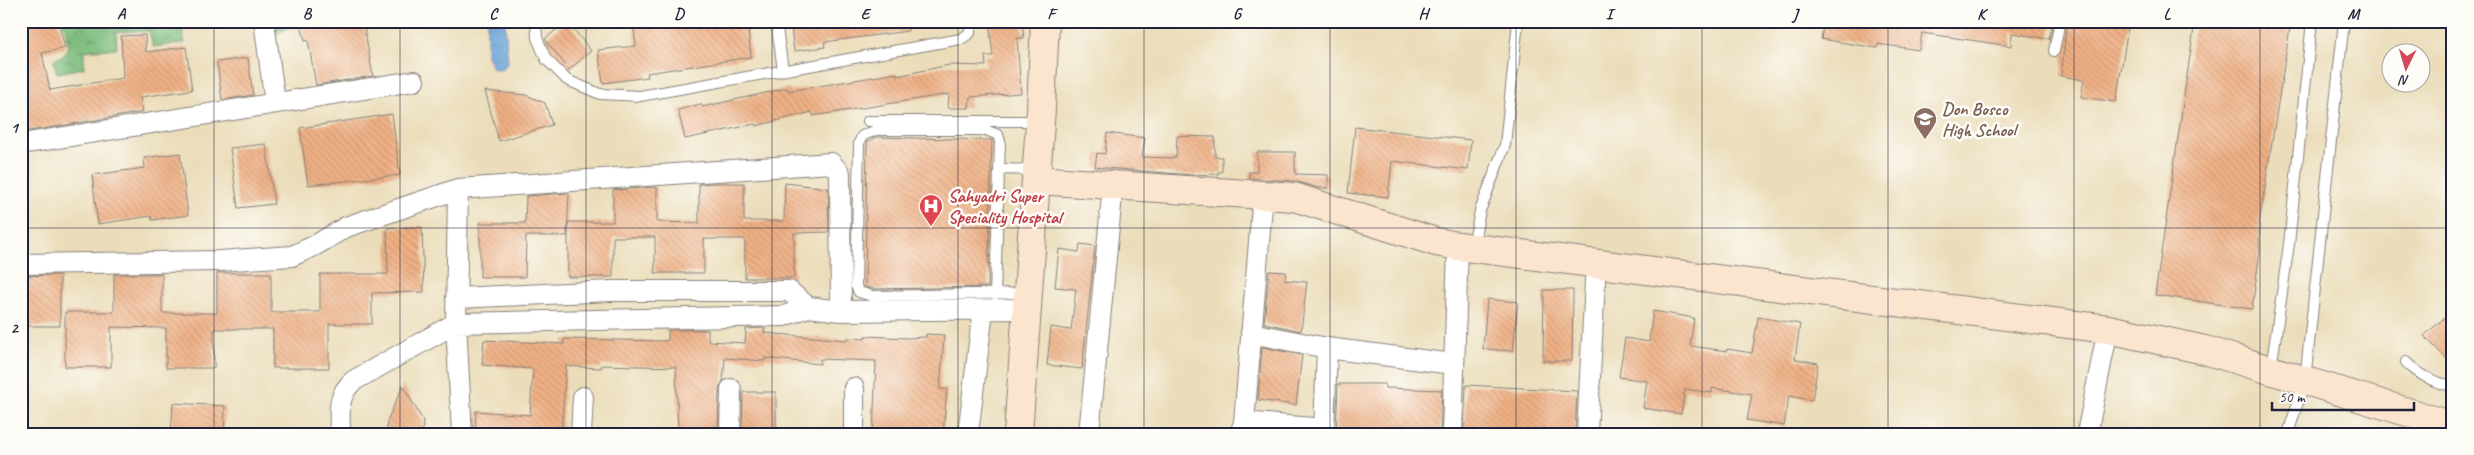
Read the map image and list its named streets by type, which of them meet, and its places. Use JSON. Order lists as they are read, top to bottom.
{
  "places": {
    "school or university": ["Don Bosco High School"],
    "hospital": ["Sahyadri Super Speciality Hospital"]
  },
  "scale_bar": "50 m",
  "north": "bottom",
  "grid": {
    "columns": [
      "A",
      "B",
      "C",
      "D",
      "E",
      "F",
      "G",
      "H",
      "I",
      "J",
      "K",
      "L",
      "M"
    ],
    "rows": ["1", "2"]
  }
}
